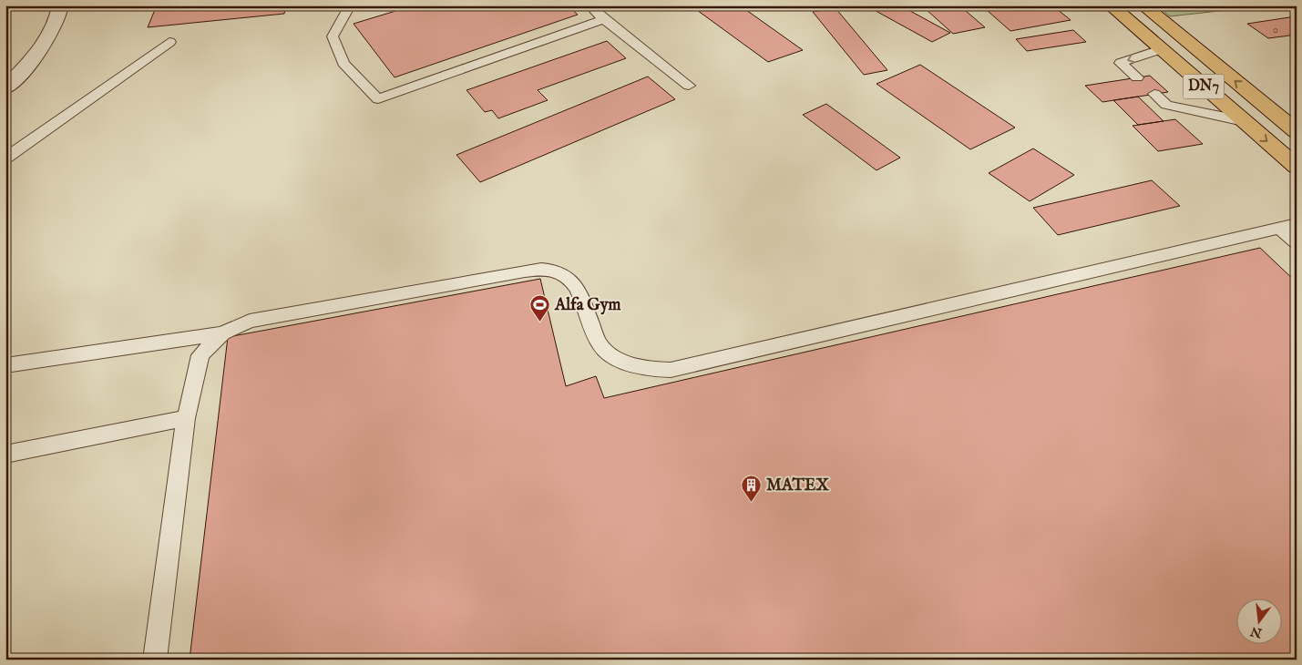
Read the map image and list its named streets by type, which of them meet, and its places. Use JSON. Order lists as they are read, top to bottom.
{
  "streets": {
    "main road": ["DN7"]
  },
  "places": {
    "sports": ["Alfa Gym"],
    "building": ["MATEX"]
  },
  "house_numbers": ["0"],
  "north": "bottom"
}
